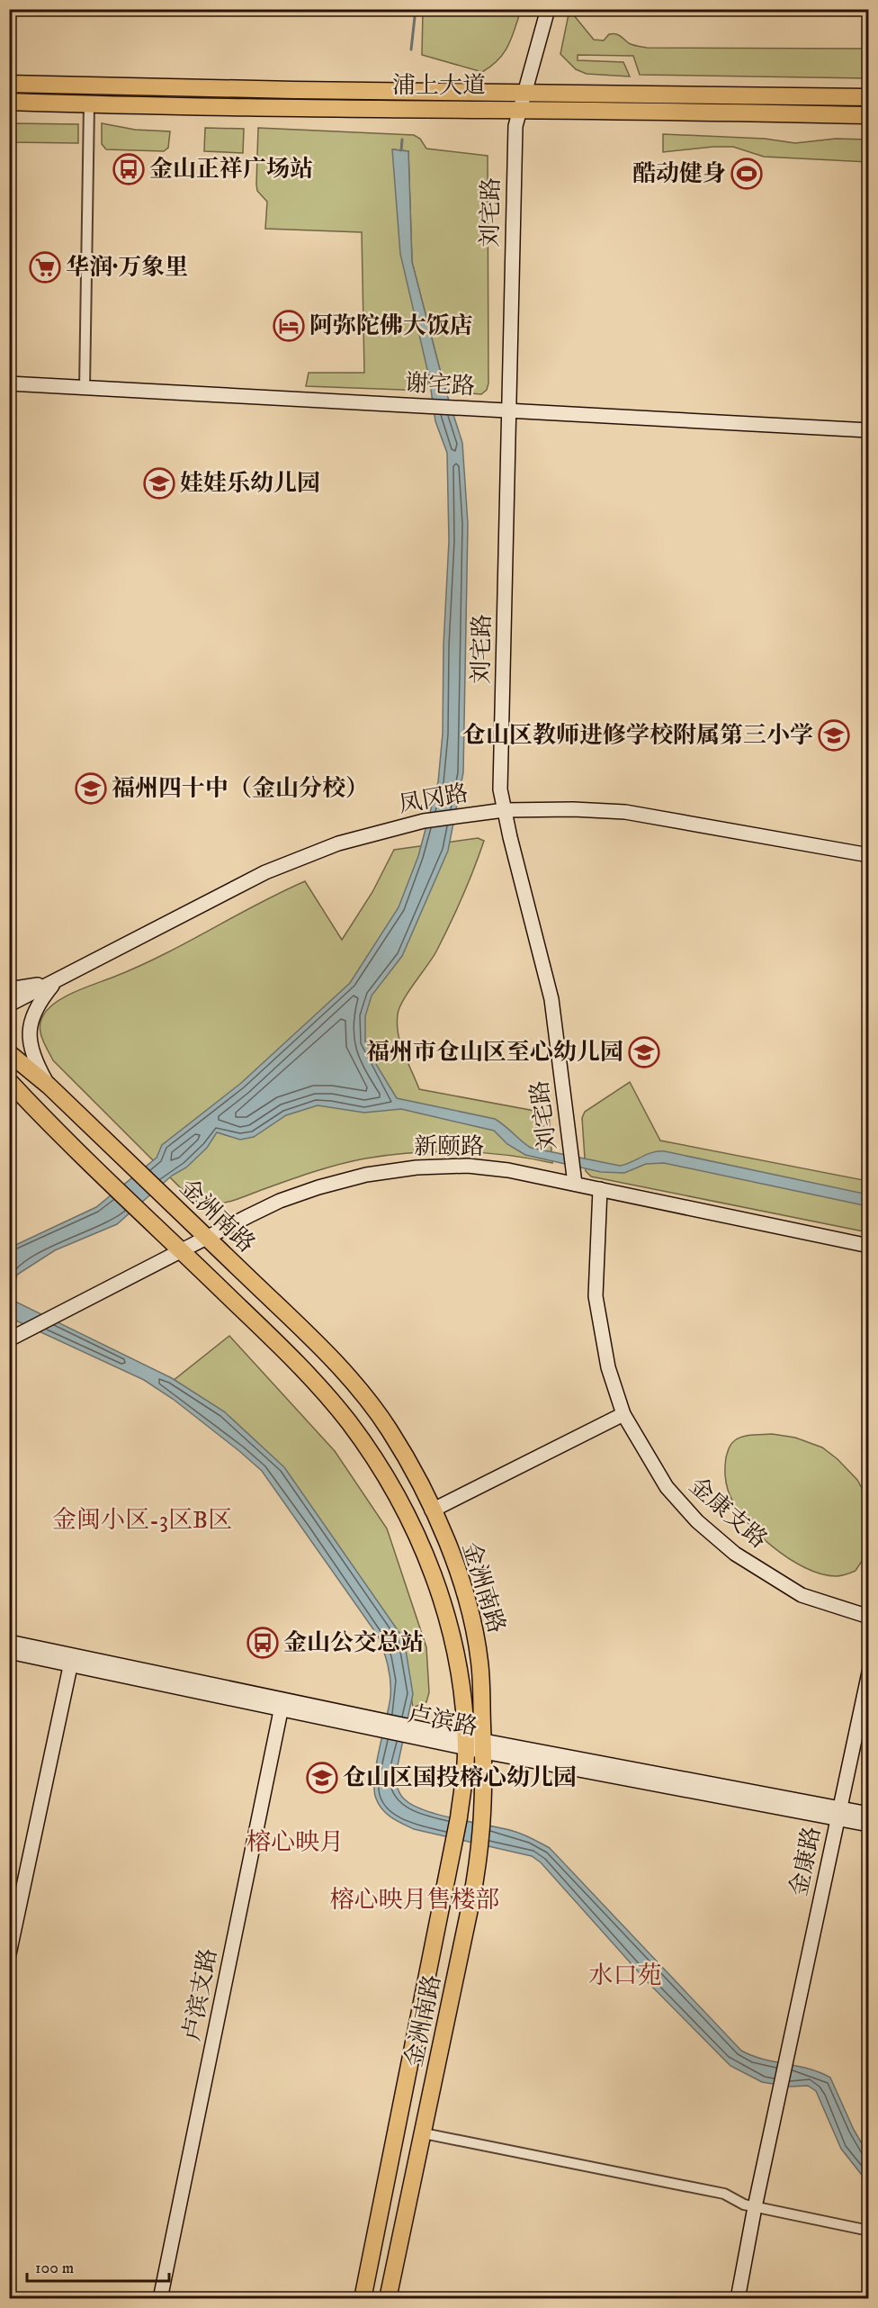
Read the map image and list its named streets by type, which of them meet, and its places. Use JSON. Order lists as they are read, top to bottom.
{
  "streets": {
    "main road": ["浦上大道", "金洲南路"],
    "street": [
      "刘宅路",
      "谢宅路",
      "凤冈路",
      "新颐路",
      "金康支路",
      "卢滨路",
      "金康路",
      "卢滨支路"
    ]
  },
  "crossings": [
    ["浦上大道", "刘宅路"],
    ["刘宅路", "谢宅路"],
    ["刘宅路", "凤冈路"],
    ["刘宅路", "新颐路"],
    ["新颐路", "金洲南路"],
    ["新颐路", "金康支路"],
    ["金洲南路", "卢滨路"],
    ["卢滨路", "金康路"],
    ["卢滨路", "卢滨支路"]
  ],
  "districts": [
    "金闽小区-3区B区",
    "榕心映月",
    "榕心映月售楼部",
    "水口苑"
  ],
  "places": {
    "bus stop": ["金山正祥广场站", "金山公交总站"],
    "sports": ["酷动健身"],
    "supermarket": ["华润·万象里"],
    "hotel": ["阿弥陀佛大饭店"],
    "school or university": [
      "娃娃乐幼儿园",
      "仓山区教师进修学校附属第三小学",
      "福州四十中（金山分校）",
      "福州市仓山区至心幼儿园",
      "仓山区国投榕心幼儿园"
    ]
  },
  "scale_bar": "100 m"
}
